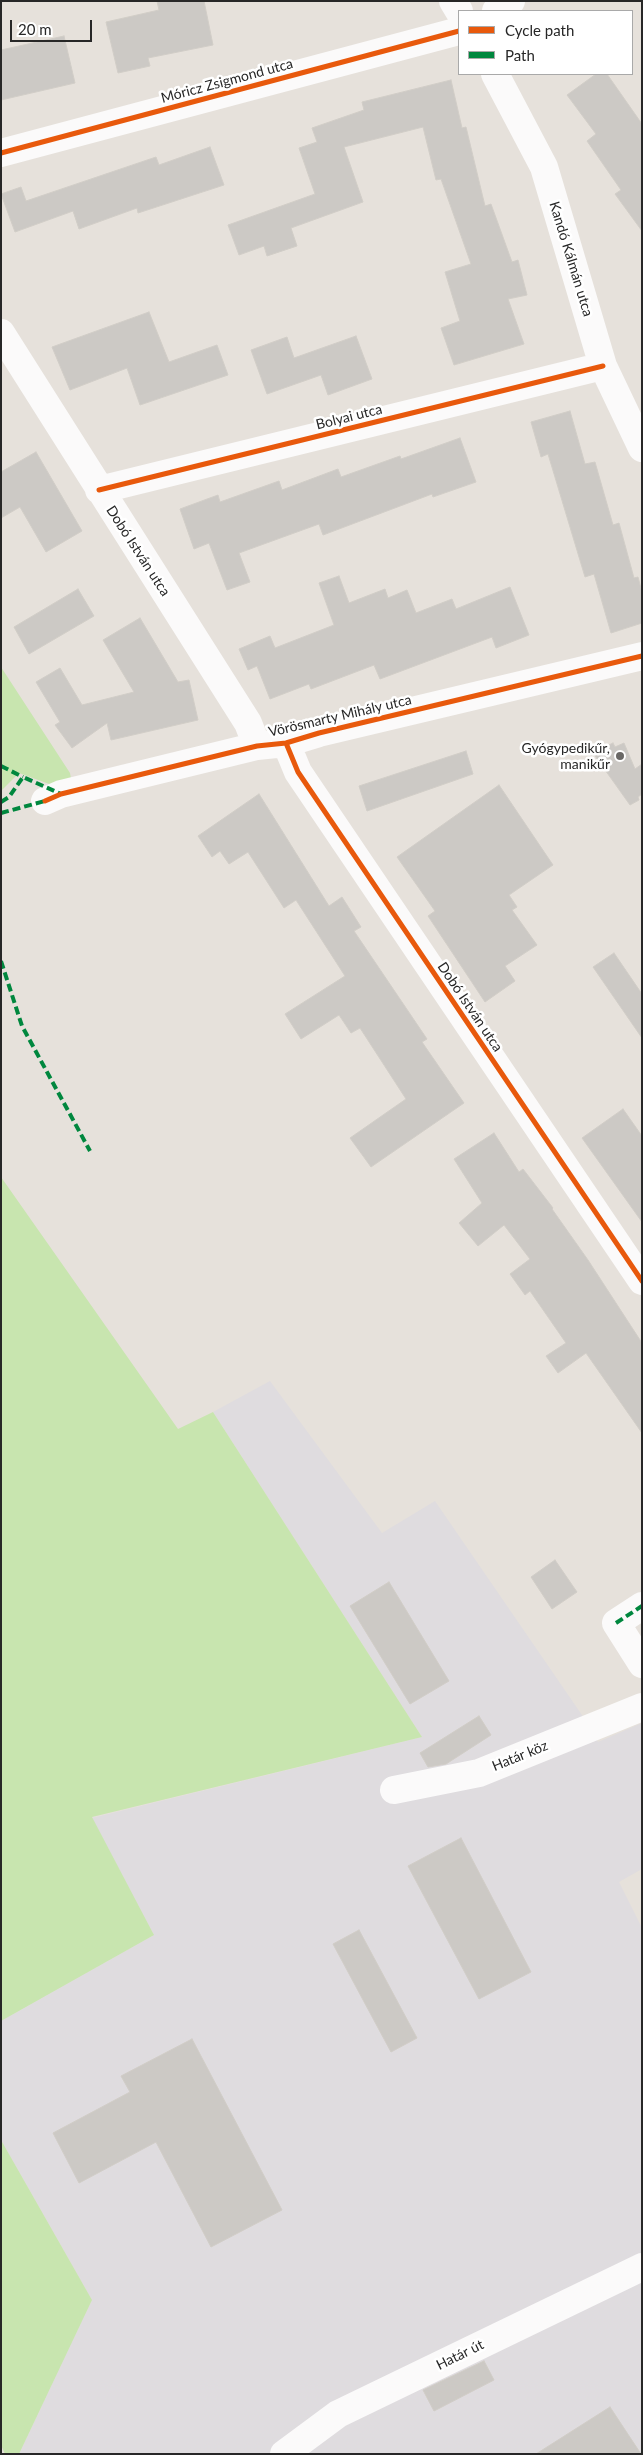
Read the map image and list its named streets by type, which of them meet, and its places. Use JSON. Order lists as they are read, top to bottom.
{
  "streets": {
    "street": [
      "Móricz Zsigmond utca",
      "Kandó Kálmán utca",
      "Bolyai utca",
      "Dobó István utca",
      "Vörösmarty Mihály utca",
      "Határ köz",
      "Határ út"
    ]
  },
  "crossings": [
    ["Kandó Kálmán utca", "Bolyai utca"],
    ["Bolyai utca", "Dobó István utca"],
    ["Dobó István utca", "Vörösmarty Mihály utca"]
  ],
  "places": ["Gyógypedikűr, manikűr"],
  "legend": ["Cycle path", "Path"],
  "scale_bar": "20 m"
}
